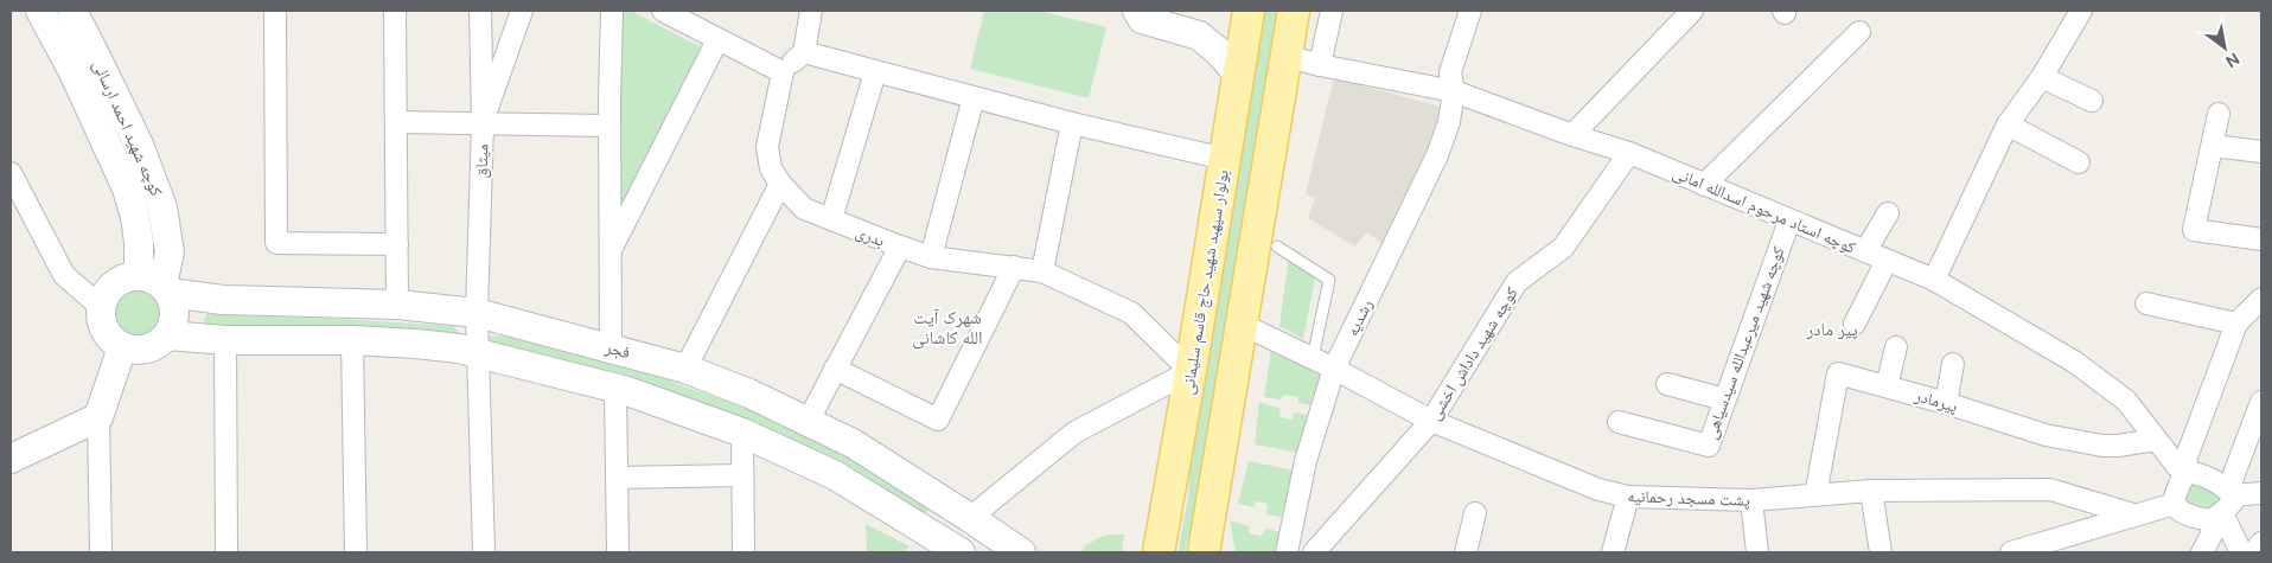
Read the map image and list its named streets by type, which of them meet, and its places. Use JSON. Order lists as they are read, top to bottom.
{
  "streets": {
    "main road": ["کوچه شهید احمد ارسالی", "بولوار سپهبد شهید حاج قاسم سلیمانی", "فجر"],
    "street": [
      "میثاق",
      "کوچه استاد مرحوم اسدالله امانی",
      "بدری",
      "رشدیه",
      "کوچه شهید میرعبدالله سیدسیاهی",
      "کوچه شهید داداش اخشی",
      "پیرمادر",
      "پشت مسجد رحمانیه"
    ]
  },
  "crossings": [
    ["کوچه شهید احمد ارسالی", "فجر"],
    ["میثاق", "فجر"],
    ["کوچه استاد مرحوم اسدالله امانی", "رشدیه"],
    ["کوچه استاد مرحوم اسدالله امانی", "کوچه شهید میرعبدالله سیدسیاهی"],
    ["کوچه استاد مرحوم اسدالله امانی", "کوچه شهید داداش اخشی"],
    ["کوچه استاد مرحوم اسدالله امانی", "پیرمادر"],
    ["بدری", "بولوار سپهبد شهید حاج قاسم سلیمانی"],
    ["رشدیه", "پشت مسجد رحمانیه"],
    ["کوچه شهید داداش اخشی", "پشت مسجد رحمانیه"],
    ["پیرمادر", "پشت مسجد رحمانیه"]
  ],
  "districts": ["شهرک آیت الله کاشانی", "پیر مادر"],
  "north": "bottom right"
}
